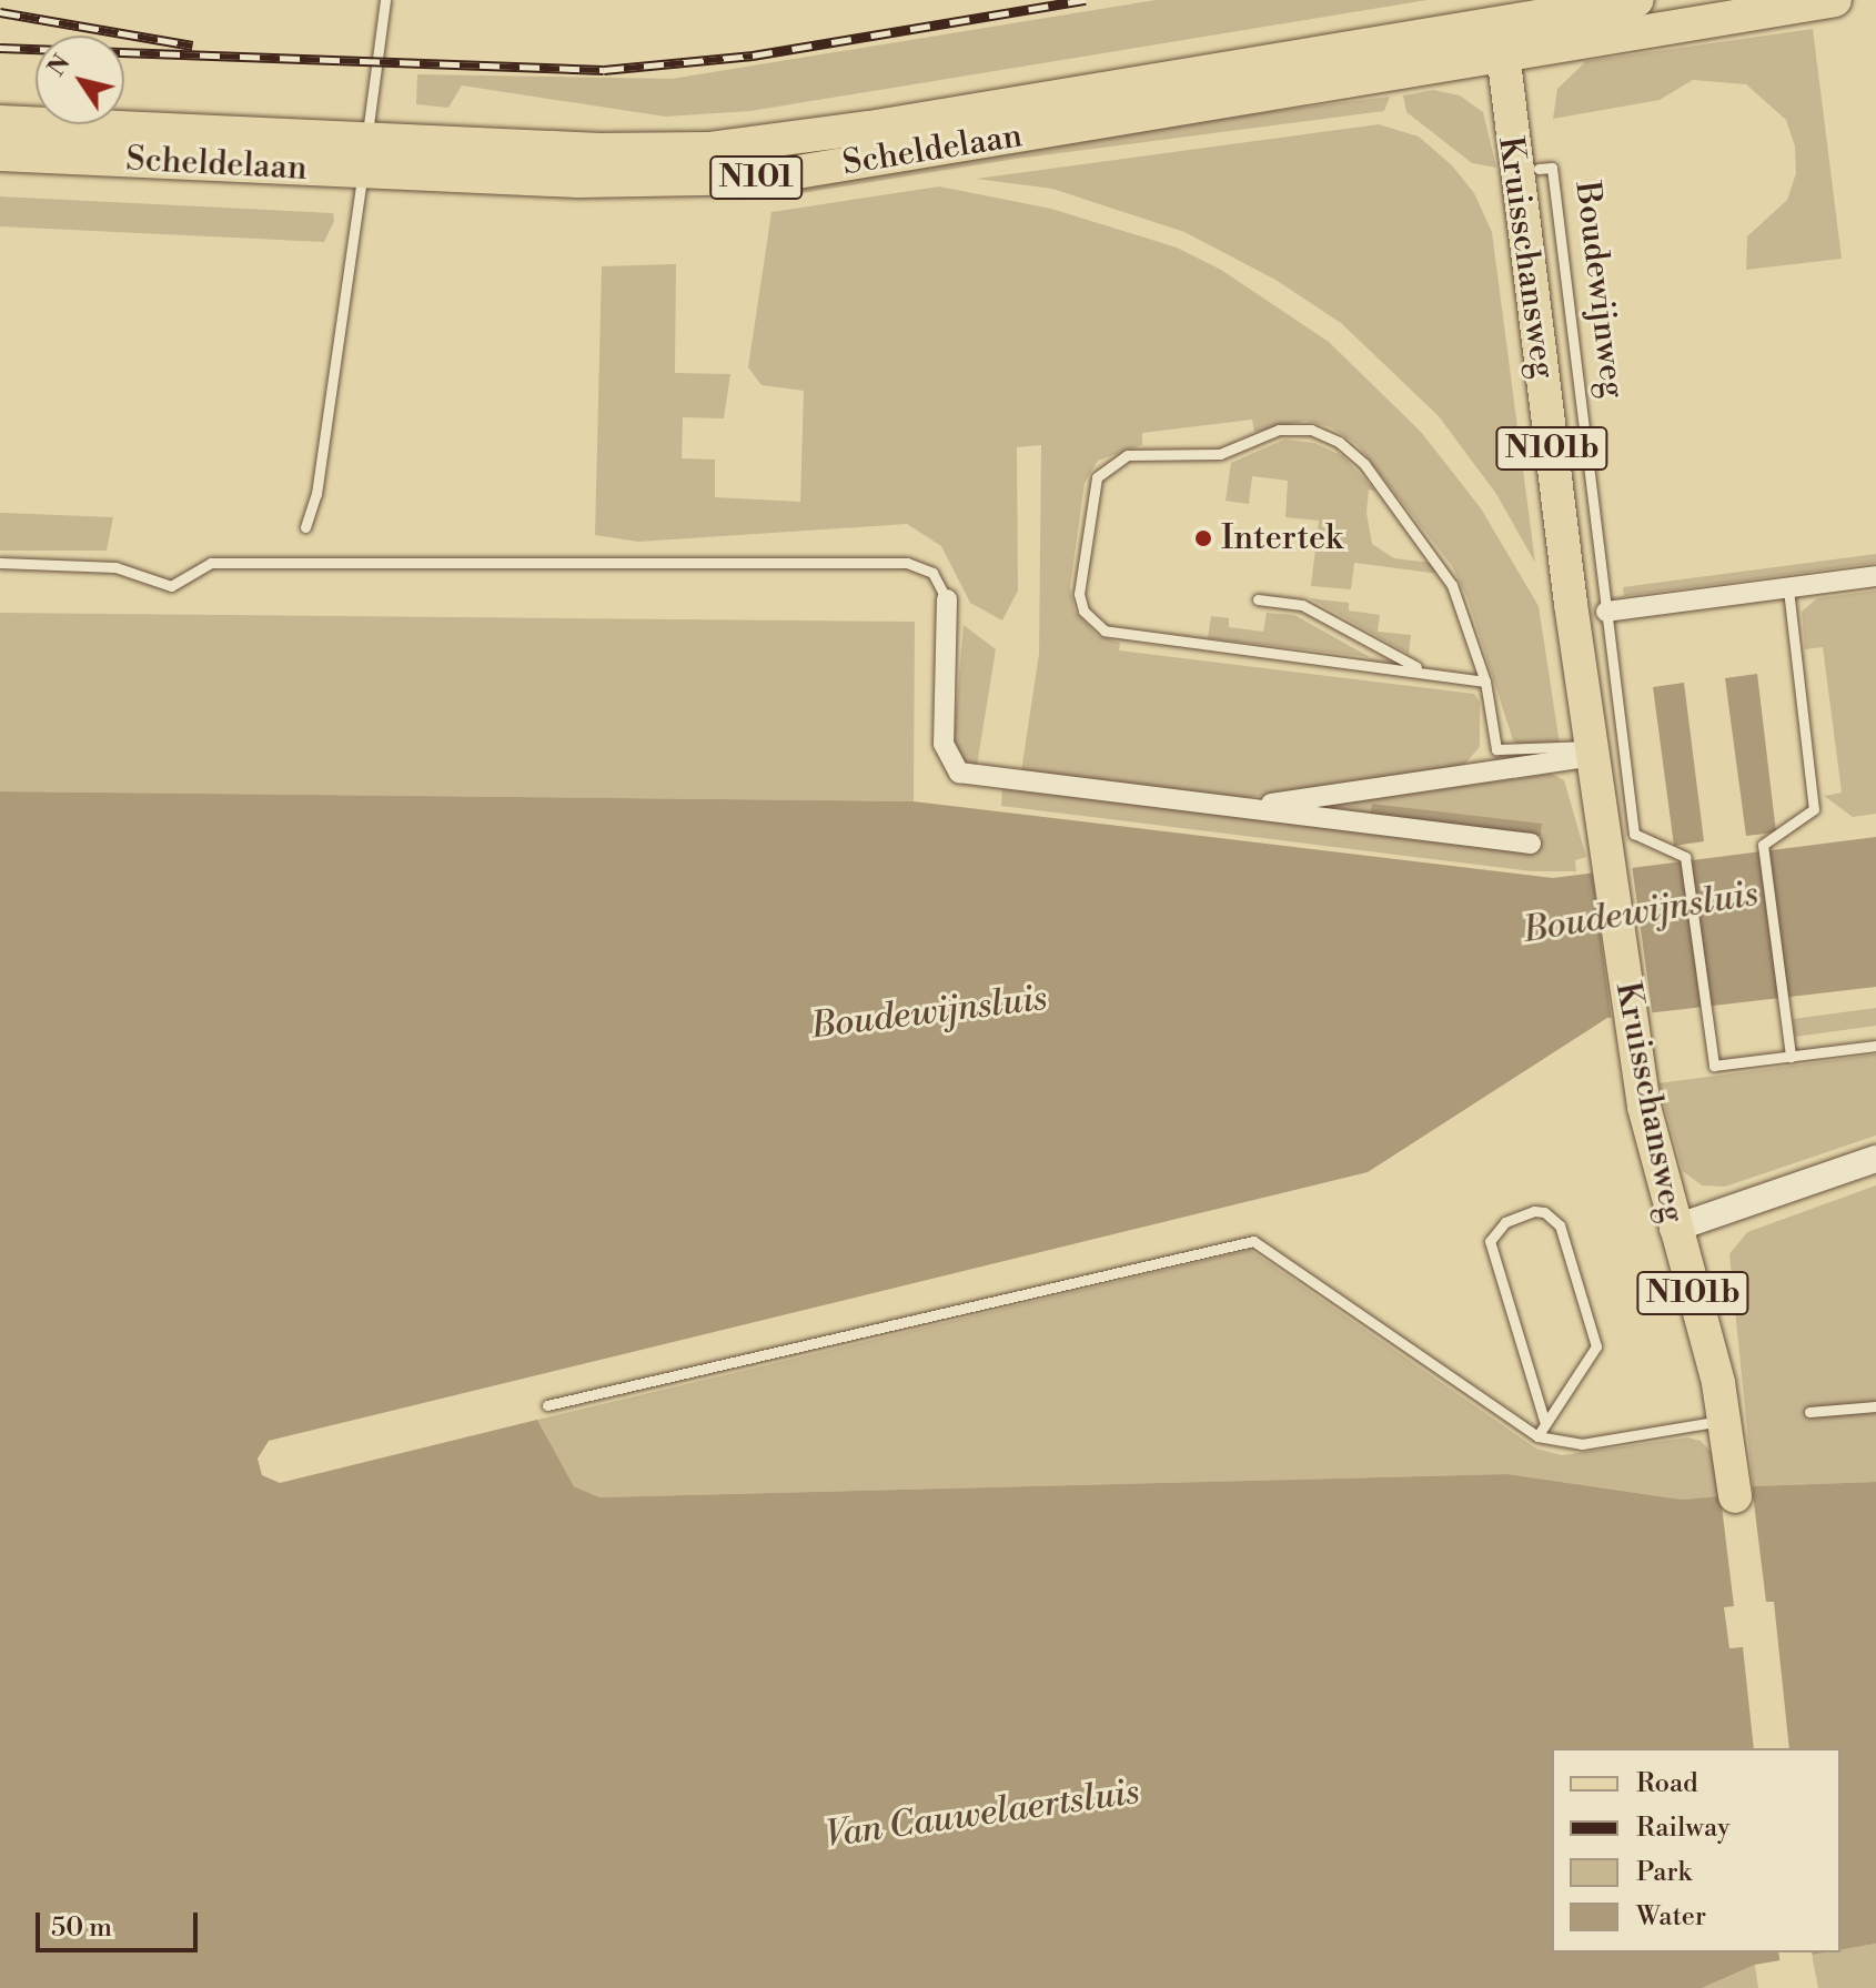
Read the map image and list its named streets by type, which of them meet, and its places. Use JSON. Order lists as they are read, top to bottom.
{
  "streets": {
    "main road": [
      "Scheldelaan",
      "N101",
      "Kruisschansweg",
      "N101b"
    ],
    "lane": ["Boudewijnweg"]
  },
  "crossings": [
    ["Scheldelaan", "Kruisschansweg"],
    ["Kruisschansweg", "Boudewijnweg"]
  ],
  "water": ["Boudewijnsluis", "Van Cauwelaertsluis"],
  "places": ["Intertek"],
  "legend": [
    "Road",
    "Railway",
    "Park",
    "Water"
  ],
  "scale_bar": "50 m",
  "north": "top left"
}
